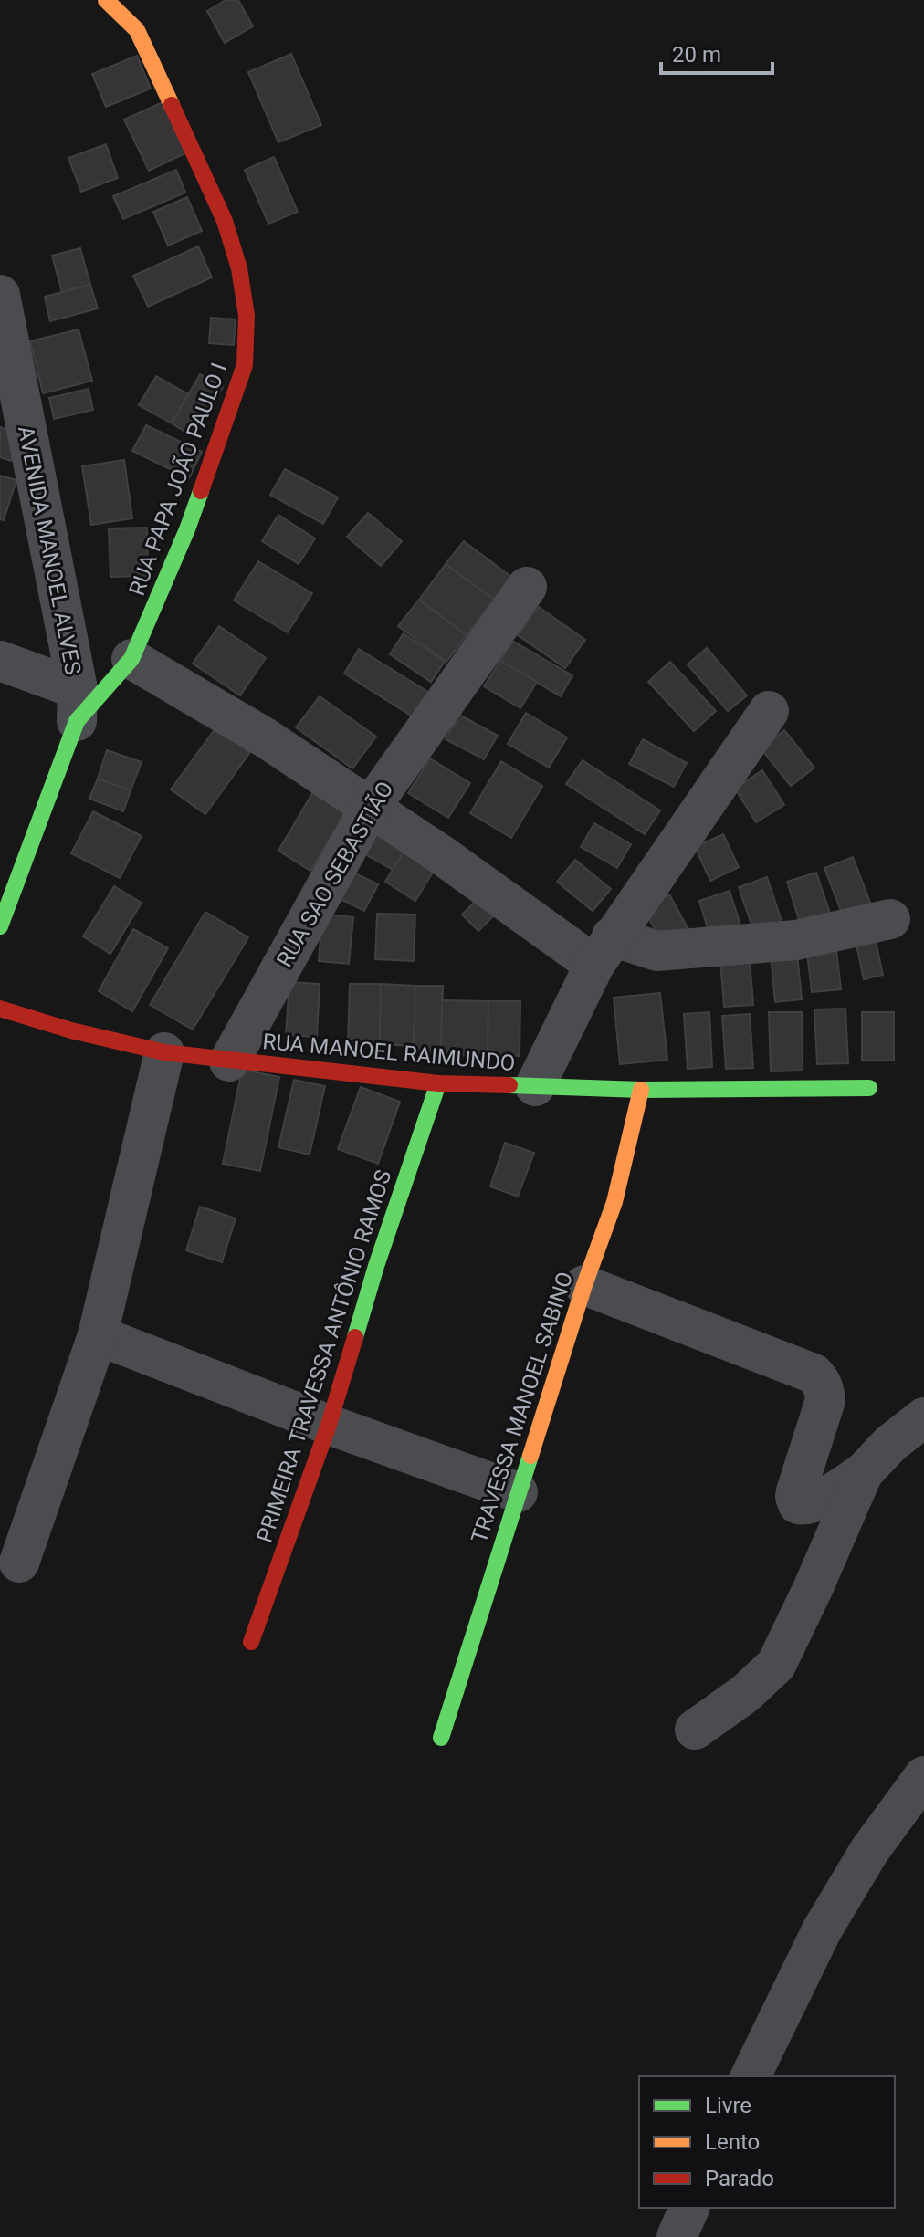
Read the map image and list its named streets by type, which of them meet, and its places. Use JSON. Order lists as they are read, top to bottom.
{
  "streets": {
    "street": [
      "RUA PAPA JOÃO PAULO I",
      "AVENIDA MANOEL ALVES",
      "RUA SAO SEBASTIÃO",
      "RUA MANOEL RAIMUNDO",
      "PRIMEIRA TRAVESSA ANTÔNIO RAMOS",
      "TRAVESSA MANOEL SABINO"
    ]
  },
  "crossings": [
    ["RUA PAPA JOÃO PAULO I", "AVENIDA MANOEL ALVES"],
    ["RUA SAO SEBASTIÃO", "RUA MANOEL RAIMUNDO"],
    ["RUA MANOEL RAIMUNDO", "PRIMEIRA TRAVESSA ANTÔNIO RAMOS"],
    ["RUA MANOEL RAIMUNDO", "TRAVESSA MANOEL SABINO"]
  ],
  "legend": ["Livre", "Lento", "Parado"],
  "scale_bar": "20 m"
}
